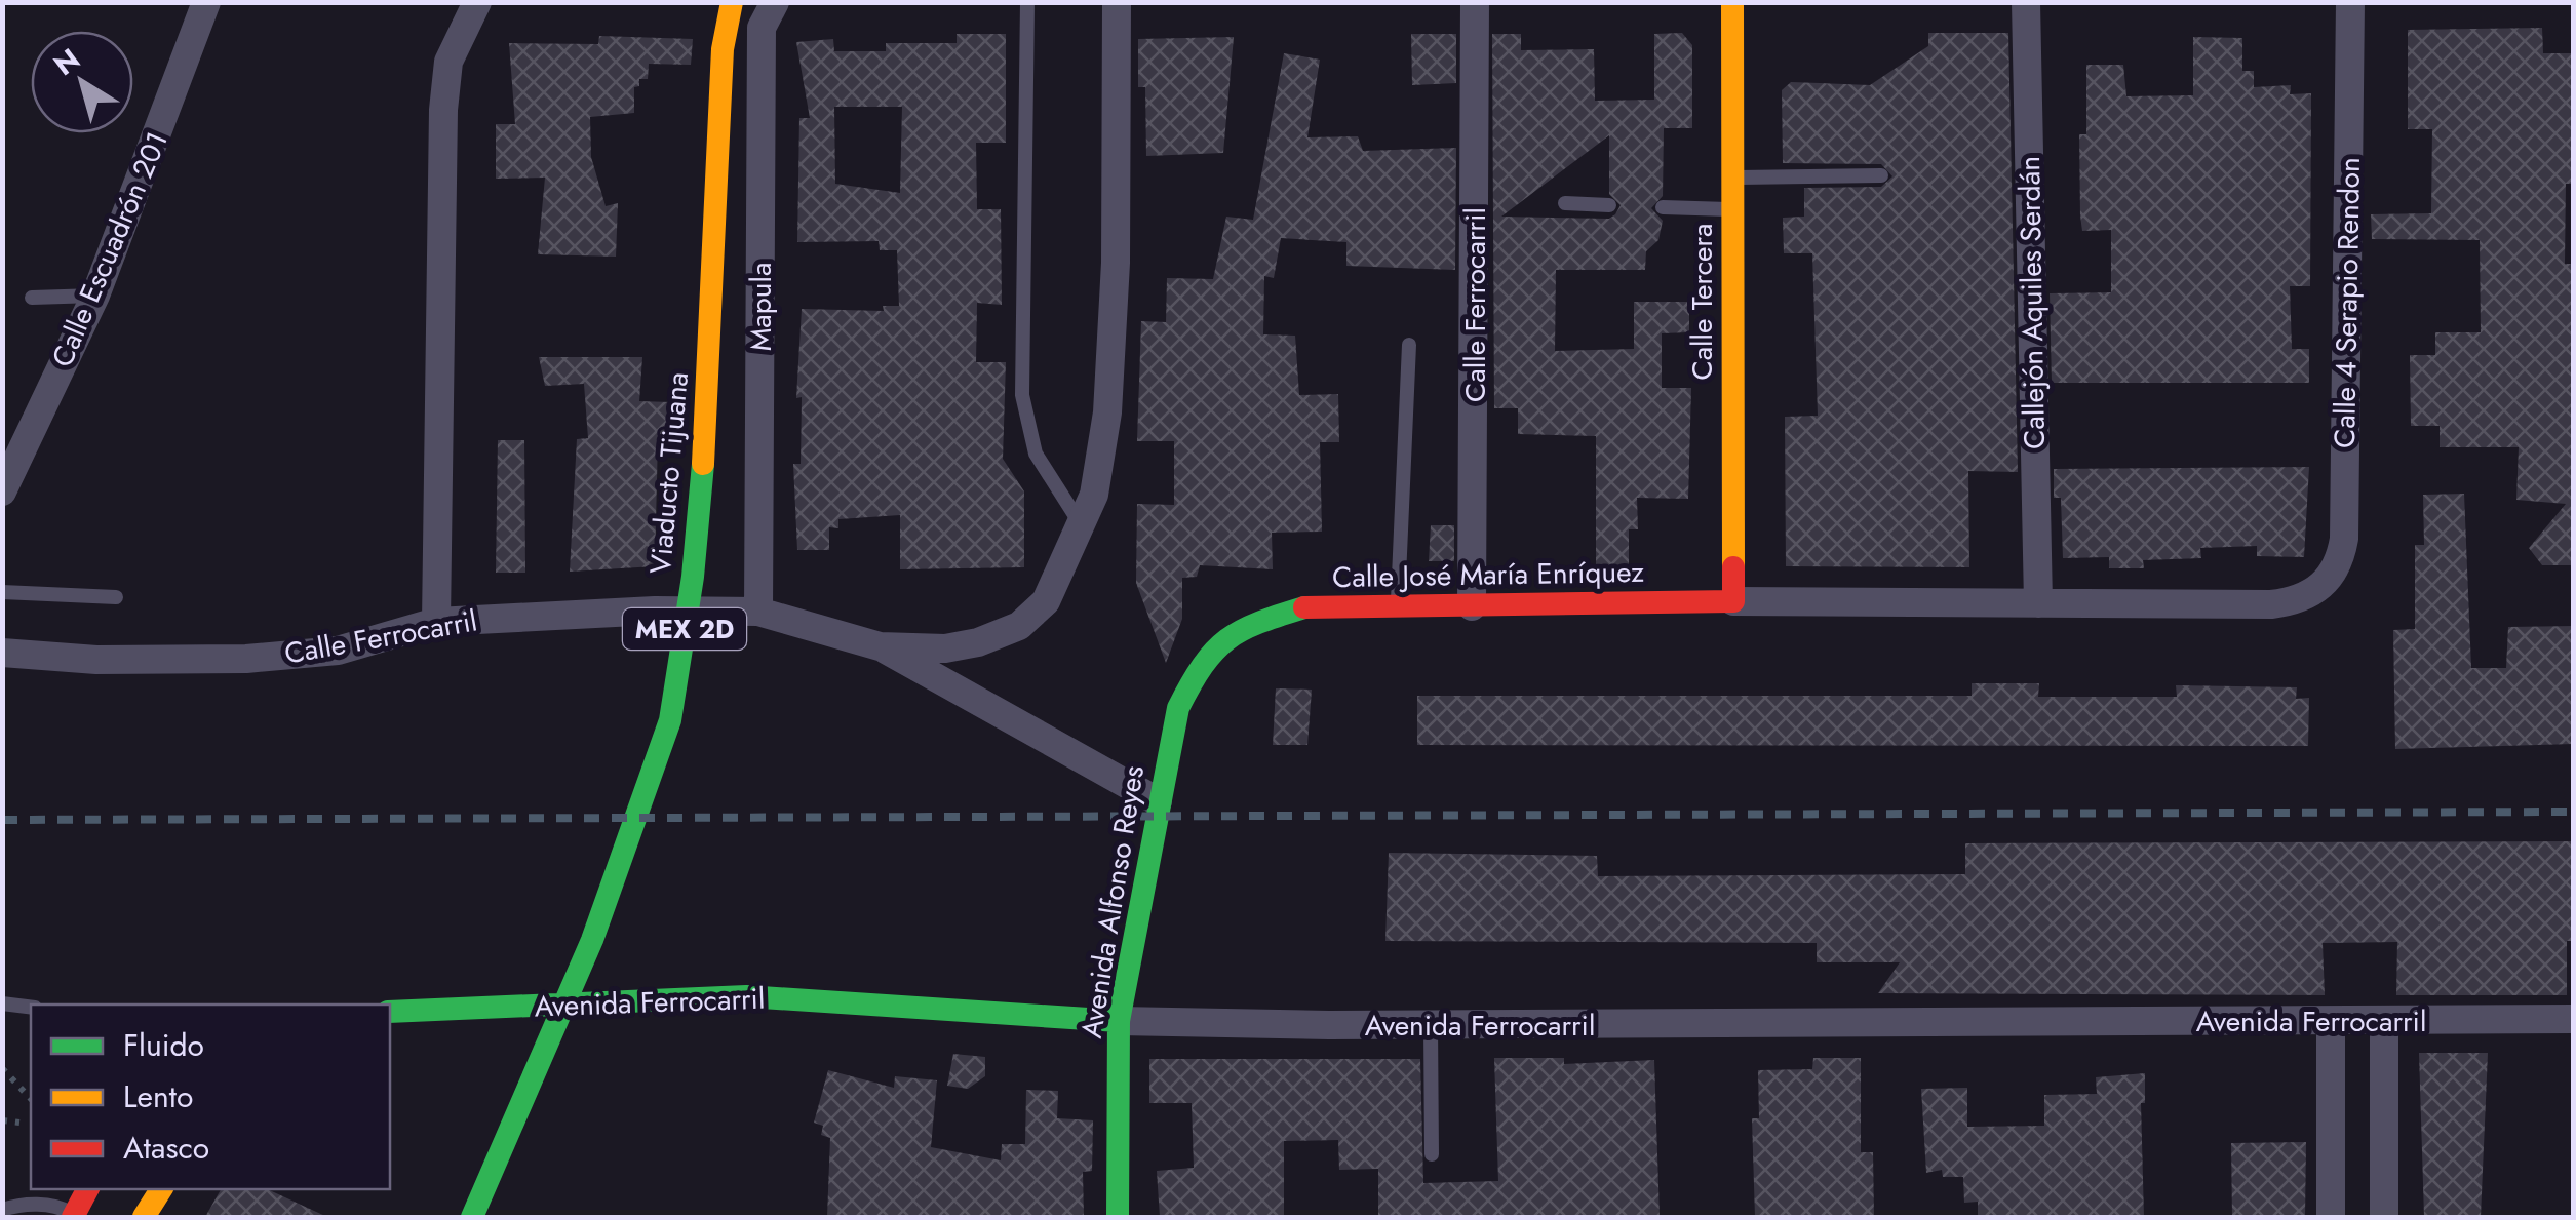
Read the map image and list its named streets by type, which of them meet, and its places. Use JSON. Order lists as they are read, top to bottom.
{
  "streets": {
    "main road": [
      "Calle Tercera",
      "Viaducto Tijuana",
      "Calle José María Enríquez",
      "MEX 2D",
      "Avenida Alfonso Reyes",
      "Avenida Ferrocarril"
    ],
    "street": [
      "Calle Escuadrón 201",
      "Callejón Aquiles Serdán",
      "Calle 4 Serapio Rendon",
      "Calle Ferrocarril",
      "Mapula"
    ]
  },
  "crossings": [
    ["Calle Tercera", "Calle José María Enríquez"],
    ["Callejón Aquiles Serdán", "Calle 4 Serapio Rendon"],
    ["Calle Ferrocarril", "Mapula"],
    ["Calle Ferrocarril", "Calle José María Enríquez"],
    ["Calle José María Enríquez", "Avenida Alfonso Reyes"],
    ["Avenida Alfonso Reyes", "Avenida Ferrocarril"]
  ],
  "legend": ["Fluido", "Lento", "Atasco"],
  "north": "top left"
}
